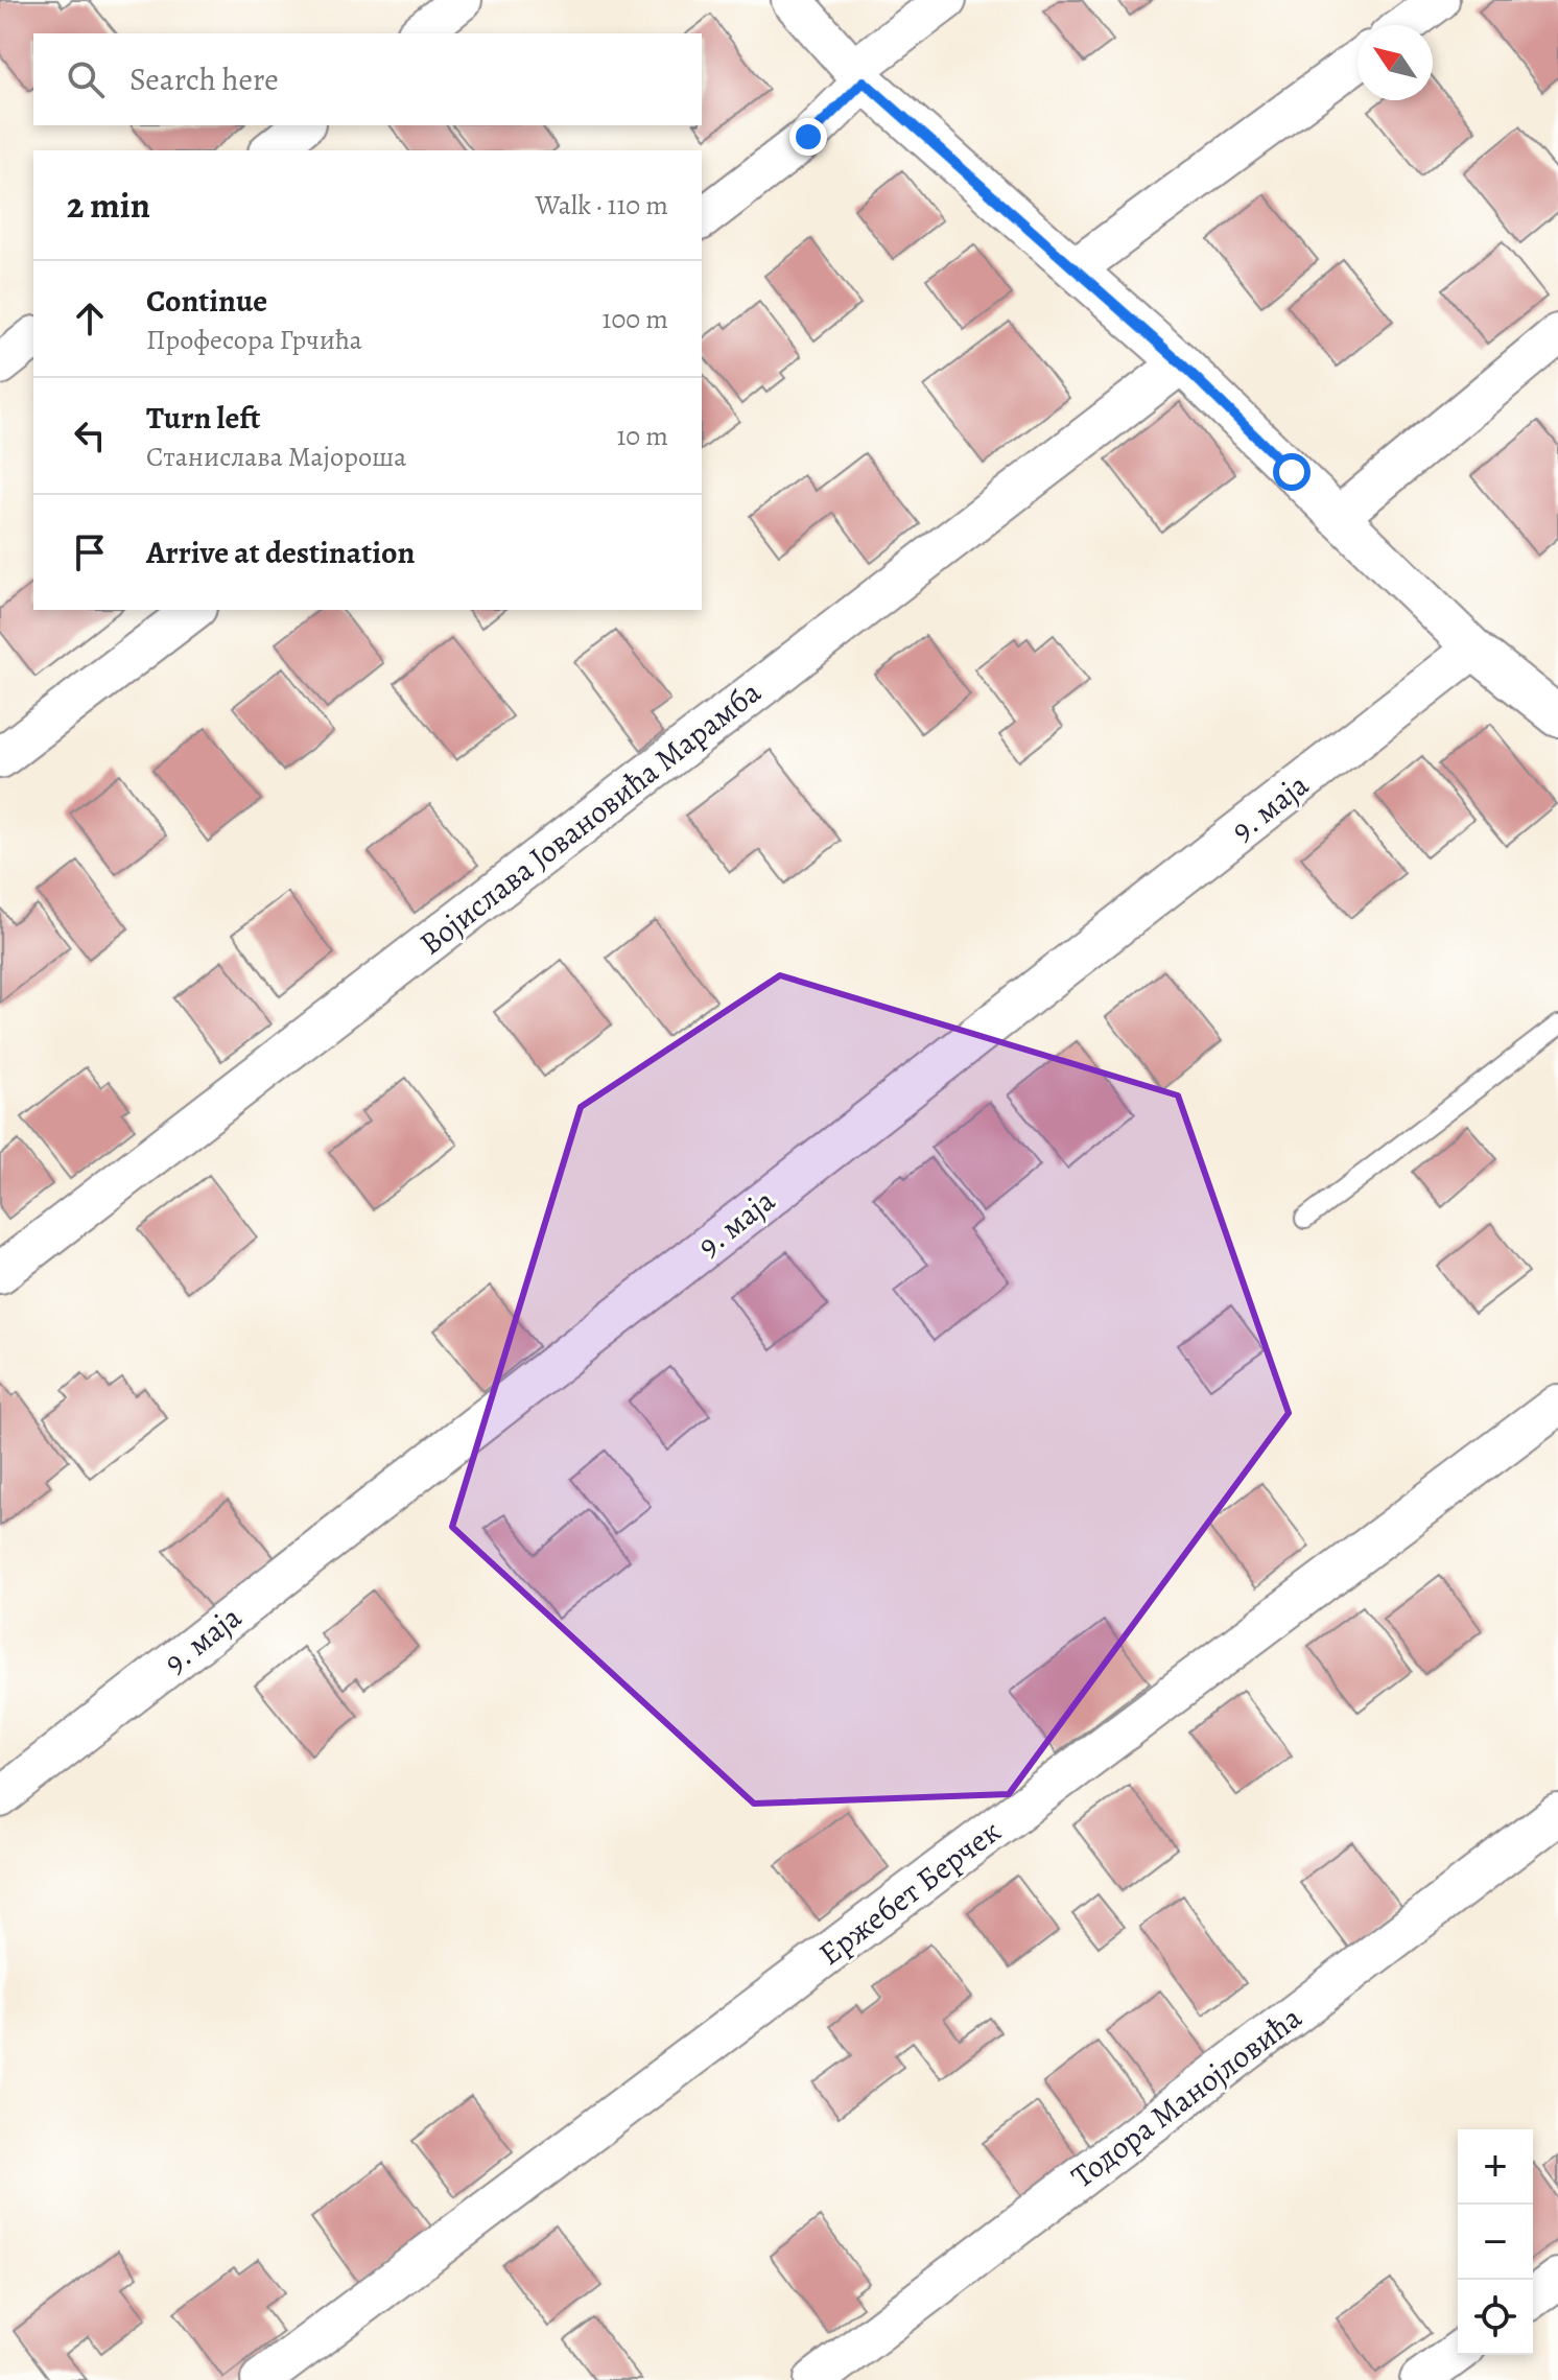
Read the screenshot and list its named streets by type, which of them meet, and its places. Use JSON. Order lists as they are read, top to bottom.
{
  "streets": {
    "street": [
      "9. маја",
      "Војислава Јовановића Марамба",
      "Ержебет Берчек",
      "Тодора Манојловића"
    ]
  },
  "north": "top left",
  "page": {
    "search": "Search here",
    "heading": ["2 min", "Walk · 110 m"],
    "list": [
      ["Continue", "Професора Грчића", "100 m"],
      ["Turn left", "Станислава Мајороша", "10 m"],
      "Arrive at destination"
    ],
    "map_buttons": ["+", "−"]
  }
}
